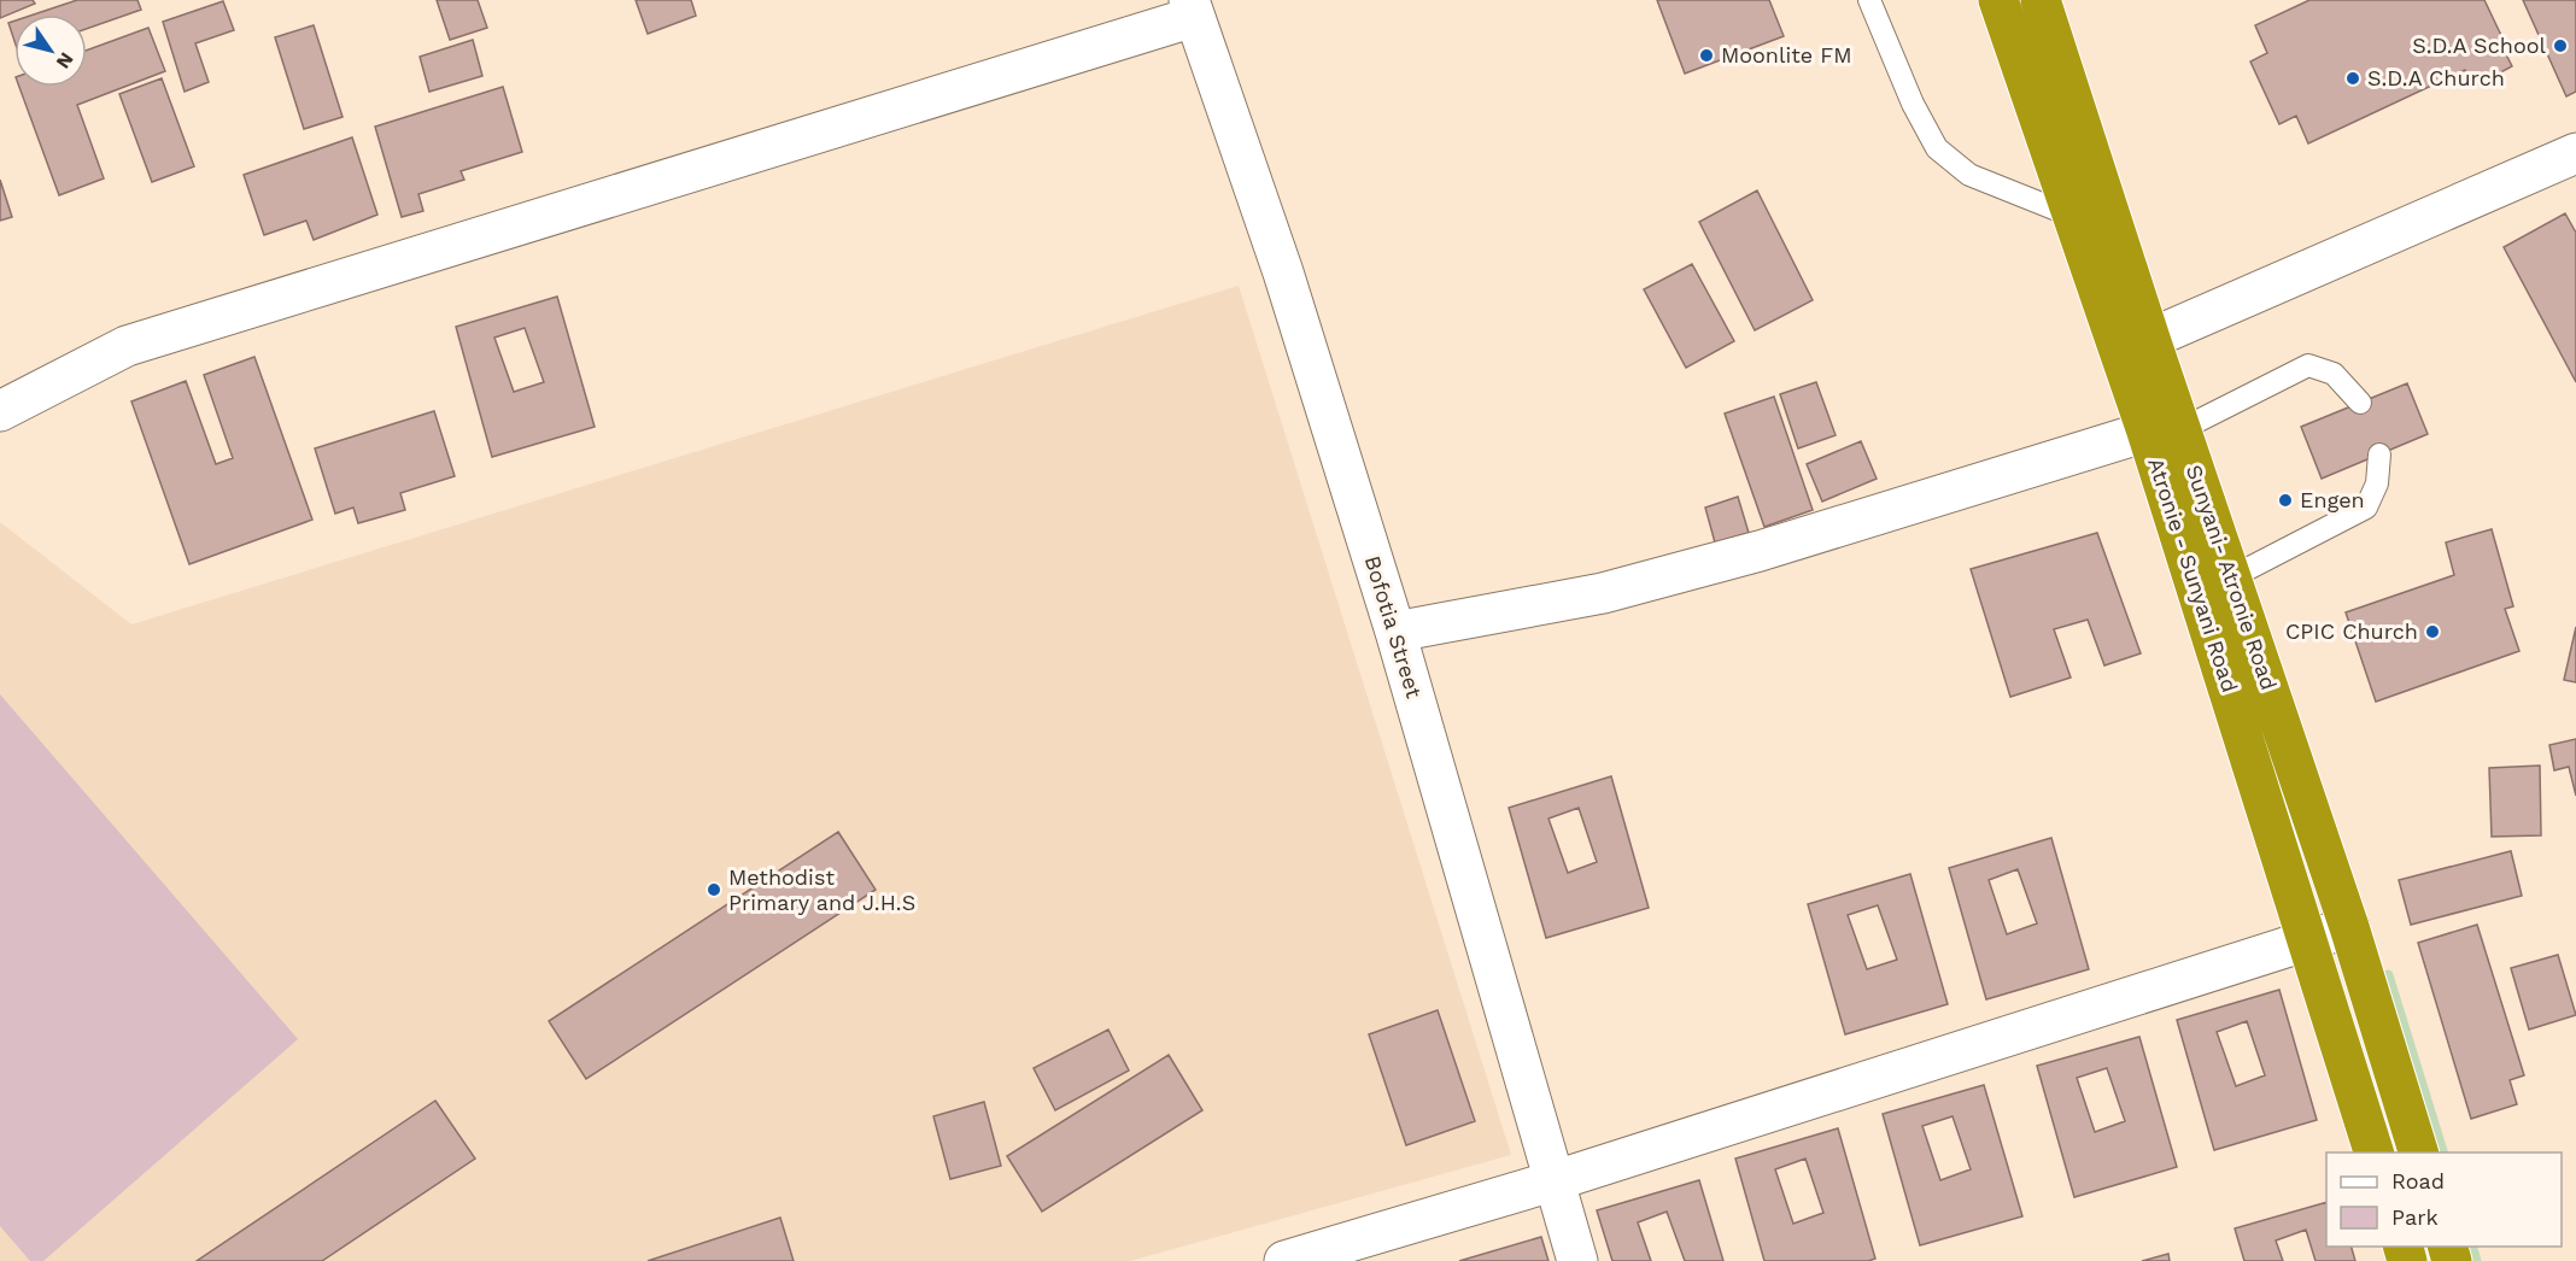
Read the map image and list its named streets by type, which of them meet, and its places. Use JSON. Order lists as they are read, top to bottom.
{
  "streets": {
    "highway": ["Atronie - Sunyani Road", "Sunyani- Atronie Road"],
    "street": ["Bofotia Street"]
  },
  "crossings": [
    ["Atronie - Sunyani Road", "Sunyani- Atronie Road"]
  ],
  "places": [
    "S.D.A School",
    "Moonlite FM",
    "S.D.A Church",
    "Engen",
    "CPIC Church",
    "Methodist Primary and J.H.S"
  ],
  "legend": ["Road", "Park"],
  "north": "bottom right"
}
